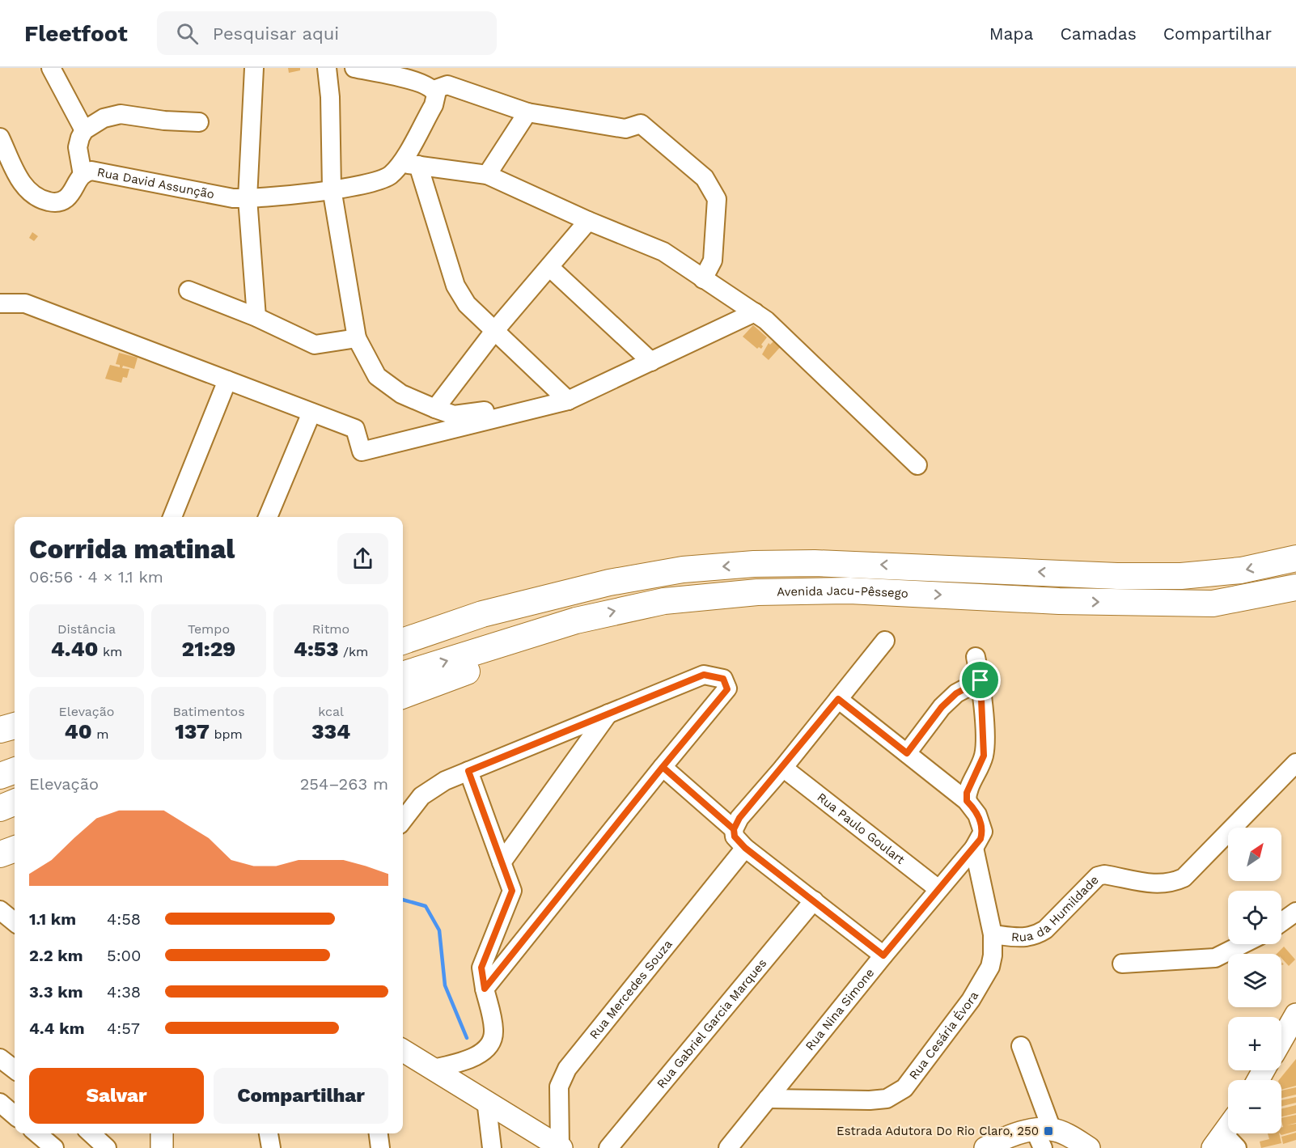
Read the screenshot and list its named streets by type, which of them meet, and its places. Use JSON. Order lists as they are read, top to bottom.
{
  "streets": {
    "highway": ["Avenida Jacu-Pêssego"],
    "street": [
      "Rua David Assunção",
      "Rua Paulo Goulart",
      "Rua da Humildade",
      "Rua Mercedes Souza",
      "Rua Nina Simone",
      "Rua Gabriel Garcia Marques",
      "Rua Cesária Évora"
    ]
  },
  "crossings": [
    ["Rua Paulo Goulart", "Rua Mercedes Souza"],
    ["Rua Paulo Goulart", "Rua Nina Simone"],
    ["Rua da Humildade", "Rua Cesária Évora"],
    ["Rua Nina Simone", "Rua Cesária Évora"]
  ],
  "places": {
    "transit": ["Estrada Adutora Do Rio Claro, 250"]
  },
  "north": "top right",
  "page": {
    "header": "Fleetfoot",
    "search": "Pesquisar aqui",
    "nav": ["Mapa", "Camadas", "Compartilhar"],
    "heading": ["Corrida matinal", "06:56 · 4 × 1.1 km"],
    "stats": [
      ["Distância", "4.40 km"],
      ["Tempo", "21:29"],
      ["Ritmo", "4:53 /km"],
      ["Elevação", "40 m"],
      ["Batimentos", "137 bpm"],
      ["kcal", "334"]
    ],
    "chart": ["Elevação", "254–263 m"],
    "map_buttons": ["+", "−"],
    "list": [
      {
        "name": "1.1 km",
        "note": "4:58"
      },
      {
        "name": "2.2 km",
        "note": "5:00"
      },
      {
        "name": "3.3 km",
        "note": "4:38"
      },
      {
        "name": "4.4 km",
        "note": "4:57"
      }
    ],
    "buttons": ["Salvar", "Compartilhar"]
  }
}
